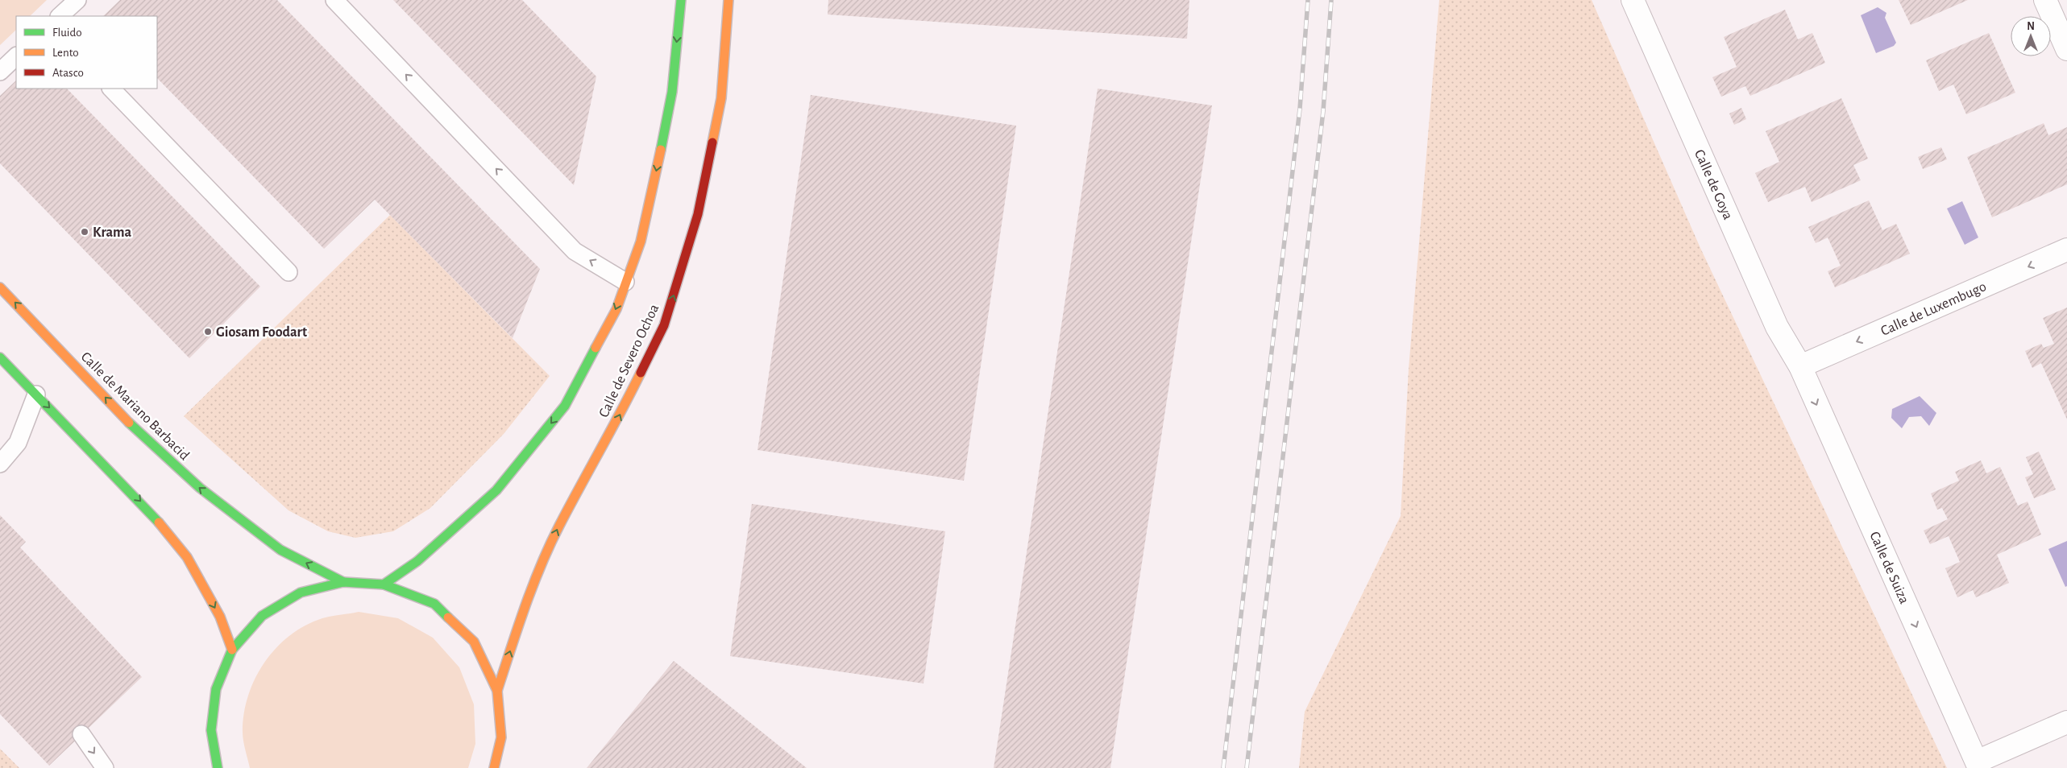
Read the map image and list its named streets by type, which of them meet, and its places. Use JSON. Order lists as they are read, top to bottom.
{
  "streets": {
    "street": [
      "Calle de Goya",
      "Calle de Luxembugo",
      "Calle de Severo Ochoa",
      "Calle de Mariano Barbacid",
      "Calle de Suiza"
    ]
  },
  "crossings": [
    ["Calle de Goya", "Calle de Luxembugo"],
    ["Calle de Goya", "Calle de Suiza"],
    ["Calle de Luxembugo", "Calle de Suiza"]
  ],
  "one_way": ["Calle de Luxembugo", "Calle de Suiza"],
  "places": ["Krama", "Giosam Foodart"],
  "legend": ["Fluido", "Lento", "Atasco"],
  "north": "top"
}
